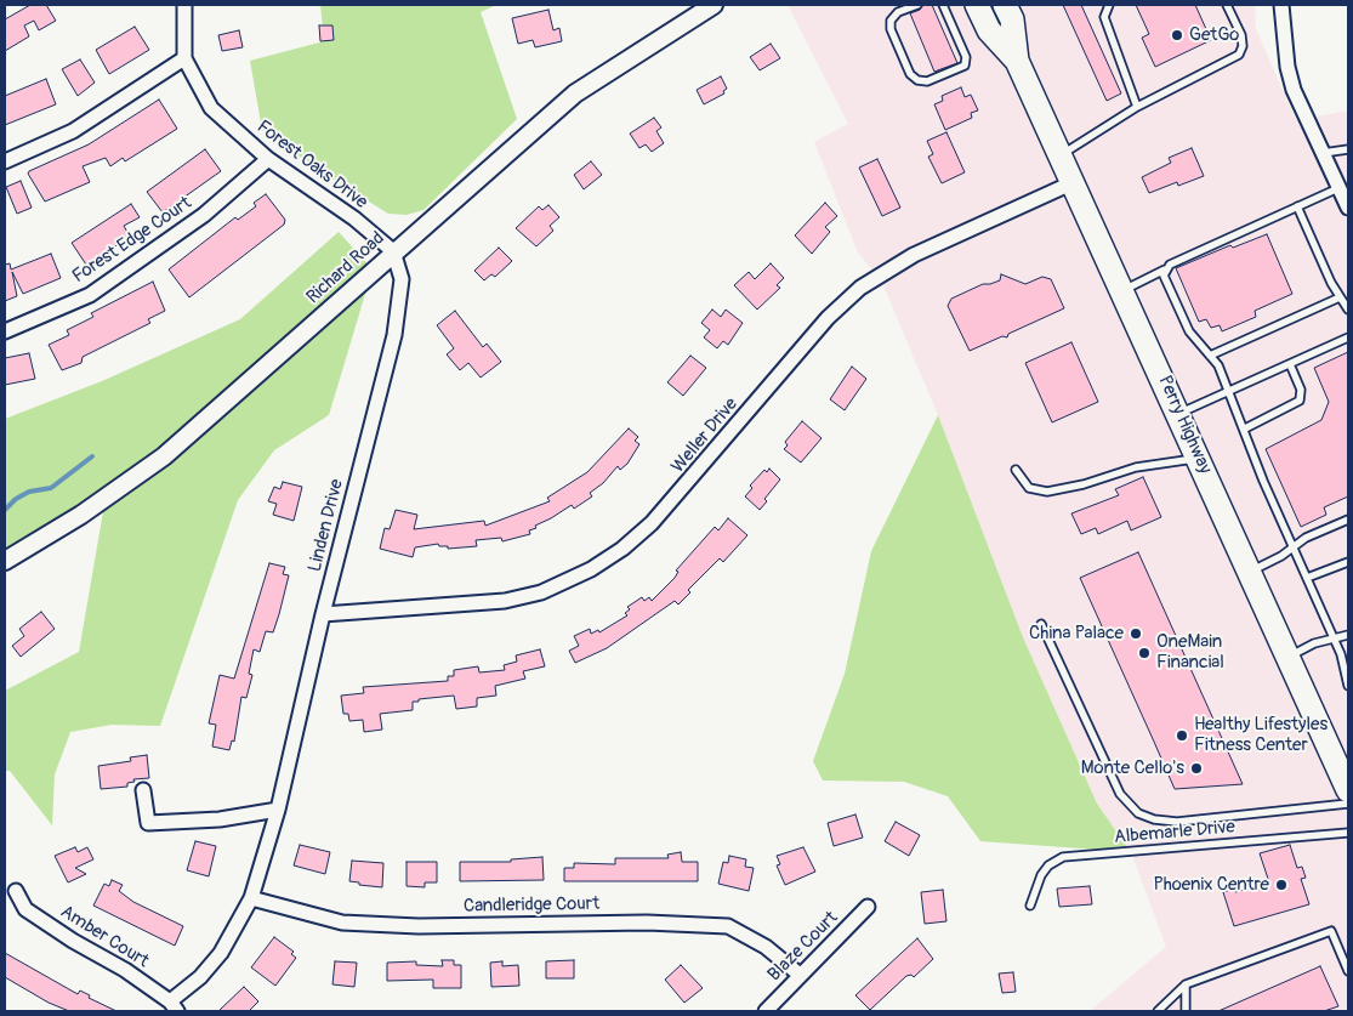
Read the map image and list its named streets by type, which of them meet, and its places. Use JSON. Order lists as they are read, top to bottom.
{
  "streets": {
    "highway": ["Perry Highway"],
    "street": [
      "Forest Oaks Drive",
      "Forest Edge Court",
      "Richard Road",
      "Weller Drive",
      "Linden Drive",
      "Candleridge Court",
      "Amber Court",
      "Blaze Court"
    ],
    "lane": ["Albemarle Drive"]
  },
  "crossings": [
    ["Forest Oaks Drive", "Forest Edge Court"],
    ["Forest Oaks Drive", "Richard Road"],
    ["Forest Oaks Drive", "Linden Drive"],
    ["Richard Road", "Linden Drive"],
    ["Perry Highway", "Weller Drive"],
    ["Weller Drive", "Linden Drive"],
    ["Linden Drive", "Candleridge Court"],
    ["Linden Drive", "Amber Court"],
    ["Candleridge Court", "Blaze Court"]
  ],
  "places": [
    "GetGo",
    "China Palace",
    "OneMain Financial",
    "Healthy Lifestyles Fitness Center",
    "Monte Cello's",
    "Phoenix Centre"
  ]
}
